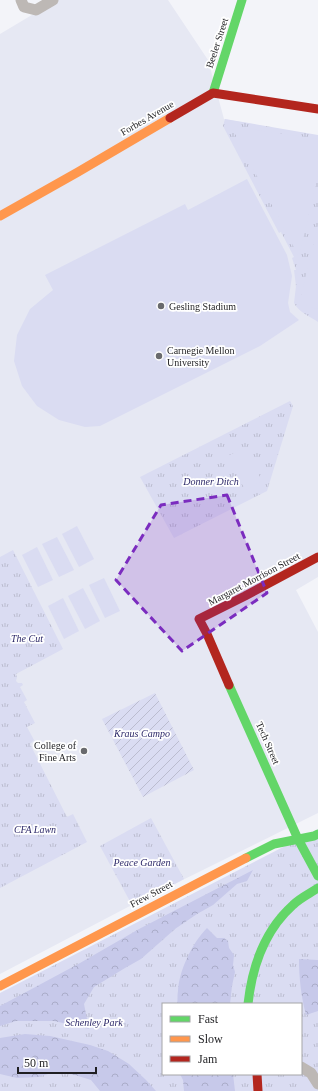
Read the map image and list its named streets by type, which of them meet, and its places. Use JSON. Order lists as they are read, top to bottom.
{
  "streets": {
    "street": [
      "Beeler Street",
      "Forbes Avenue",
      "Margaret Morrison Street",
      "Tech Street",
      "Frew Street"
    ]
  },
  "crossings": [
    ["Beeler Street", "Forbes Avenue"],
    ["Margaret Morrison Street", "Tech Street"],
    ["Tech Street", "Frew Street"]
  ],
  "parks": [
    "Donner Ditch",
    "The Cut",
    "Kraus Campo",
    "CFA Lawn",
    "Peace Garden",
    "Schenley Park"
  ],
  "places": ["Gesling Stadium", "Carnegie Mellon University", "College of Fine Arts"],
  "legend": ["Fast", "Slow", "Jam"],
  "scale_bar": "50 m"
}
